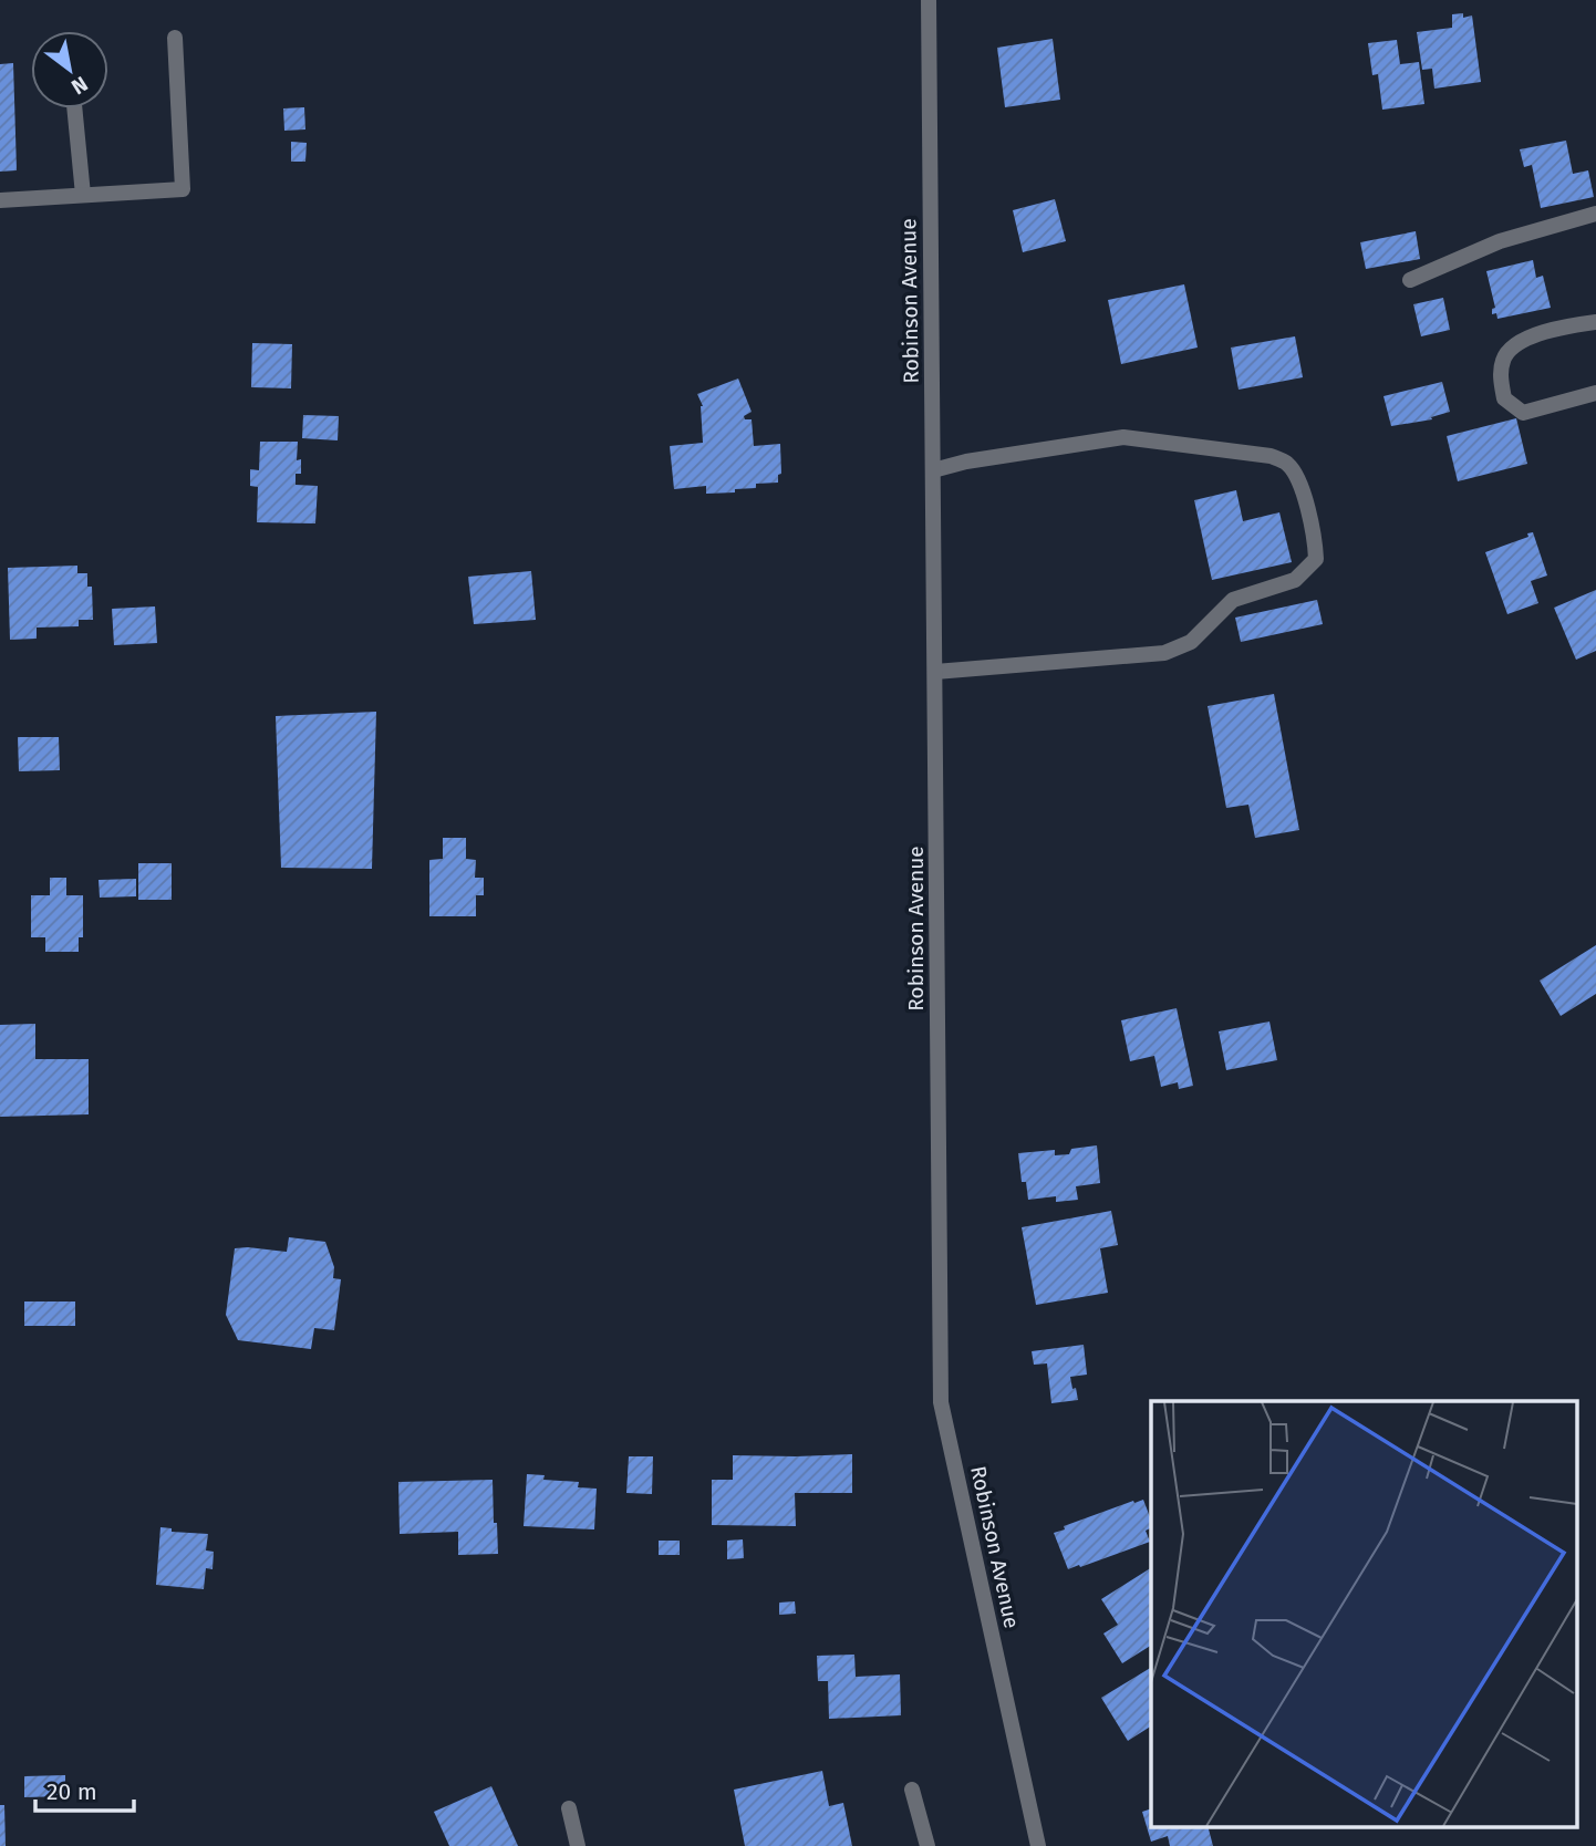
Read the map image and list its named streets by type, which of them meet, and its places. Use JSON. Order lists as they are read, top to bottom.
{
  "streets": {
    "street": ["Robinson Avenue"]
  },
  "scale_bar": "20 m",
  "north": "bottom right"
}
